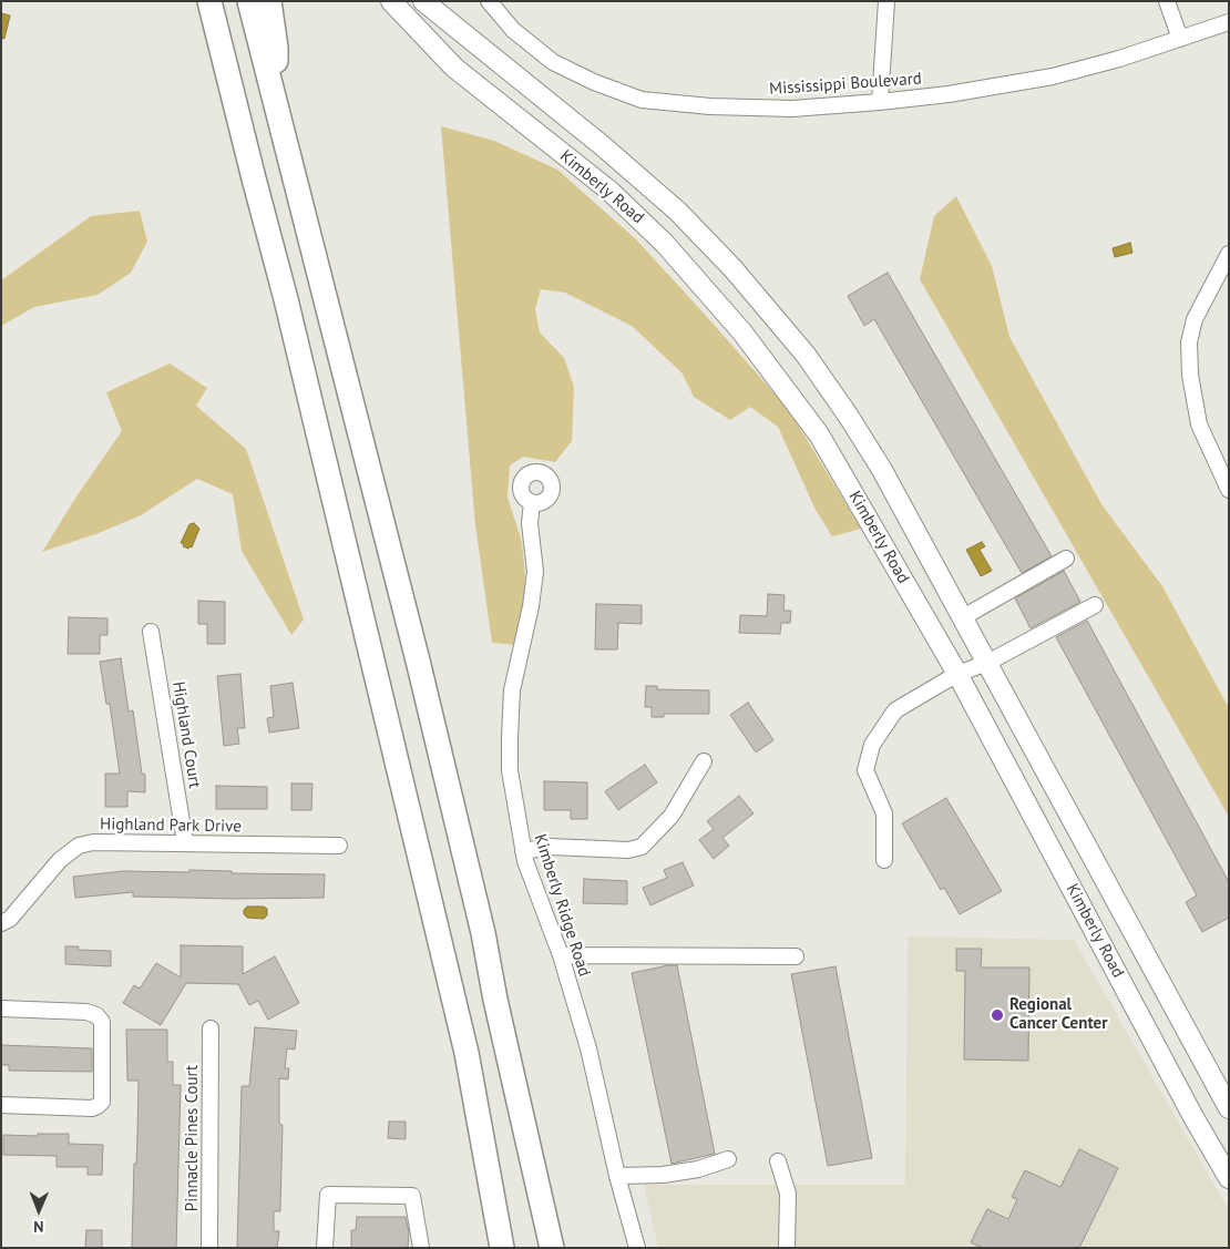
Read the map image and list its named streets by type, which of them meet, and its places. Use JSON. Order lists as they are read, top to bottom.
{
  "streets": {
    "main road": ["Kimberly Road"],
    "street": [
      "Mississippi Boulevard",
      "Highland Court",
      "Highland Park Drive",
      "Kimberly Ridge Road",
      "Pinnacle Pines Court"
    ]
  },
  "crossings": [
    ["Highland Court", "Highland Park Drive"]
  ],
  "places": ["Regional Cancer Center"],
  "north": "bottom"
}
